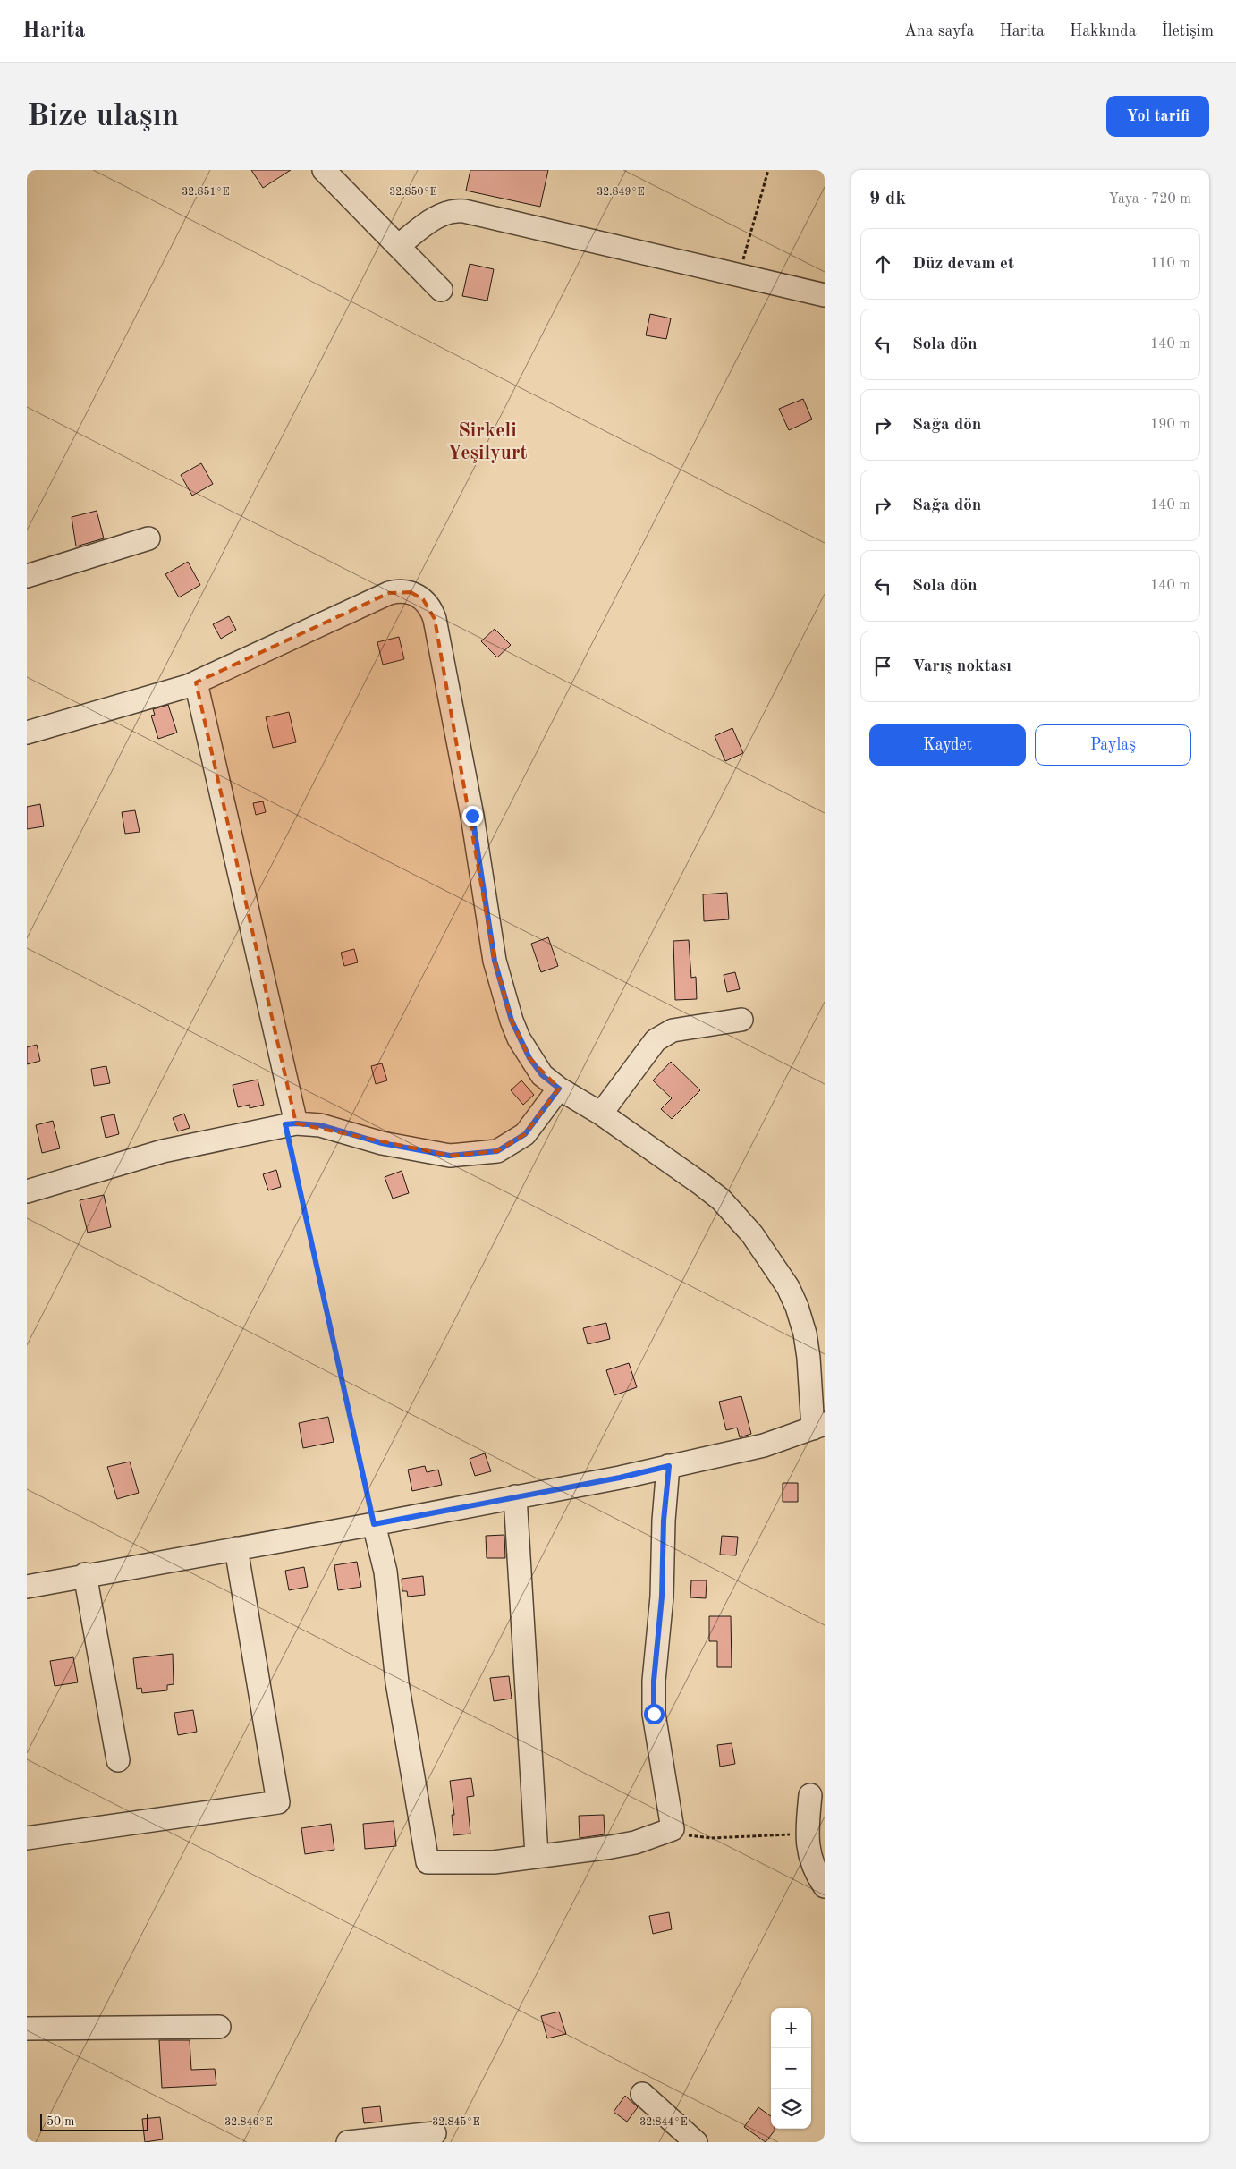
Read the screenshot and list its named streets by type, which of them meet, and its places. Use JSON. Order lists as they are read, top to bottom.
{
  "districts": ["Sirkeli Yeşilyurt"],
  "scale_bar": "50 m",
  "page": {
    "header": "Harita",
    "nav": [
      "Ana sayfa",
      "Harita",
      "Hakkında",
      "İletişim"
    ],
    "buttons": [
      "Yol tarifi",
      ["Kaydet", "Paylaş"]
    ],
    "title": "Bize ulaşın",
    "heading": ["9 dk", "Yaya · 720 m"],
    "list": [
      ["Düz devam et", "110 m"],
      ["Sola dön", "140 m"],
      ["Sağa dön", "190 m"],
      ["Sağa dön", "140 m"],
      ["Sola dön", "140 m"],
      "Varış noktası"
    ],
    "map_buttons": ["+", "−"],
    "scale": "50 m"
  },
  "coordinates": [
    "32.851°E",
    "32.850°E",
    "32.849°E",
    "32.846°E",
    "32.845°E",
    "32.844°E"
  ]
}
